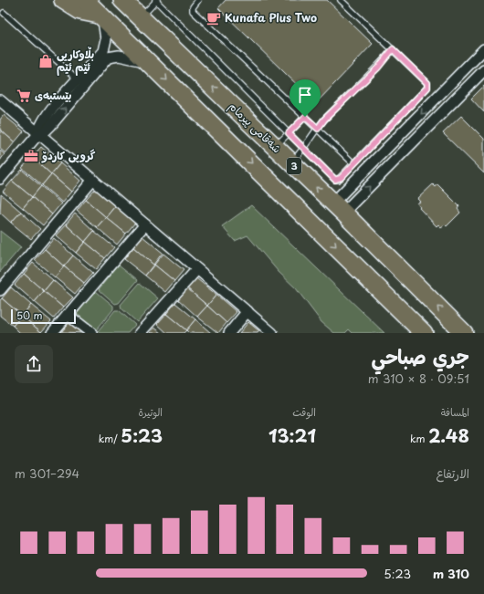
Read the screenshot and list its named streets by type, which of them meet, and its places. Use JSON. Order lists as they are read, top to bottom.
{
  "streets": {
    "highway": ["شەقامی پیرمام", "3"]
  },
  "places": {
    "cafe": ["Kunafa Plus Two"],
    "shop": ["بڵاوکاریی ئێم ئێم"],
    "supermarket": ["بێستبەی"],
    "office": ["گروپی کاردۆ"]
  },
  "scale_bar": "50 m",
  "page": {
    "scale": "50 m",
    "heading": ["جري صباحي", "09:51 · 8 × 310 m"],
    "stats": [
      ["المسافة", "2.48 km"],
      ["الوقت", "13:21"],
      ["الوتيرة", "5:23 /km"]
    ],
    "chart": ["الارتفاع", "294–301 m"],
    "list": [
      {
        "name": "310 m",
        "note": "5:23"
      }
    ]
  }
}
